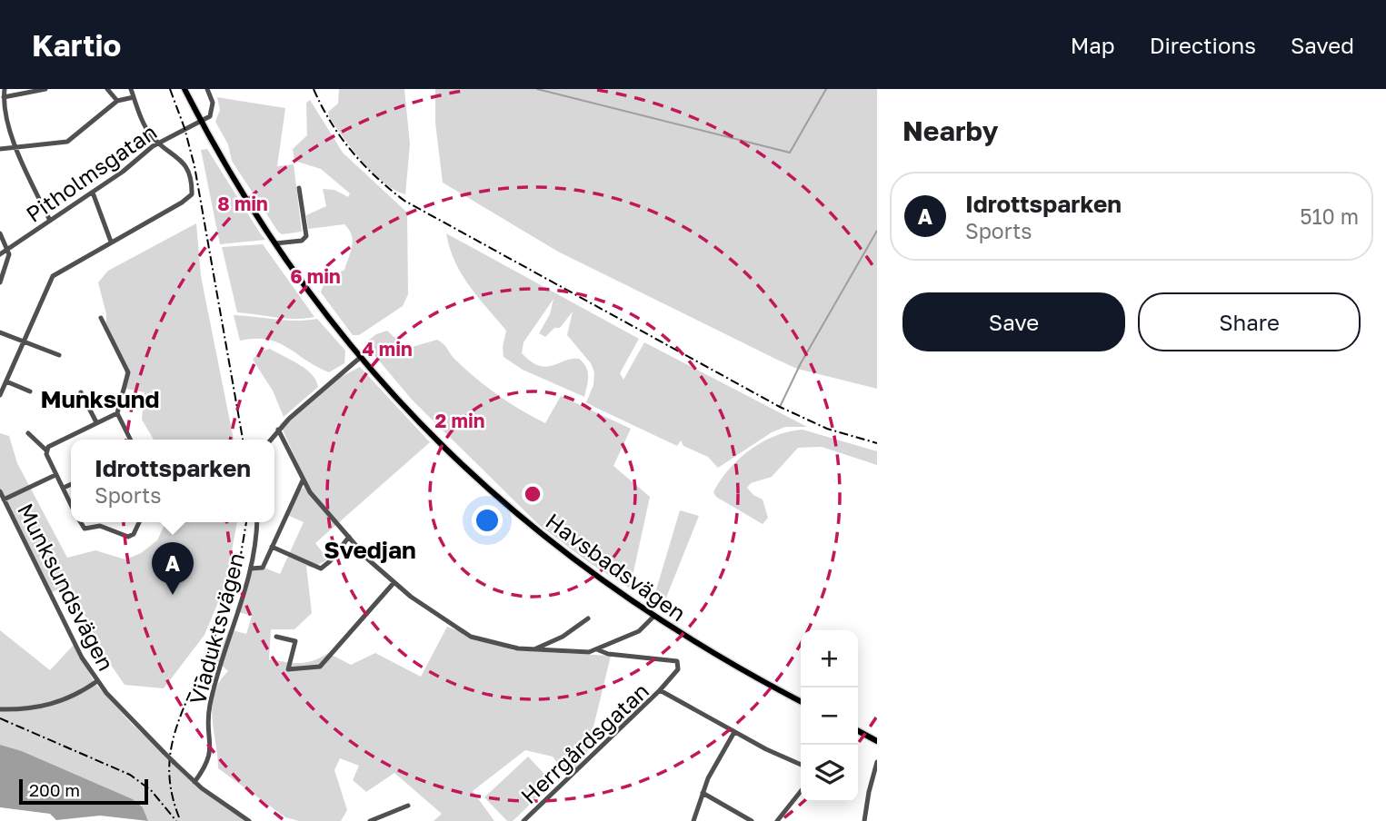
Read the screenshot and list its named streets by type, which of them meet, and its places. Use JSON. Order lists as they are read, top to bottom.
{
  "streets": {
    "main road": ["Havsbadsvägen"],
    "street": [
      "Pitholmsgatan",
      "Munksundsvägen",
      "Viaduktsvägen",
      "Herrgårdsgatan"
    ]
  },
  "crossings": [
    ["Pitholmsgatan", "Havsbadsvägen"],
    ["Munksundsvägen", "Viaduktsvägen"]
  ],
  "districts": ["Munksund", "Svedjan"],
  "scale_bar": "200 m",
  "page": {
    "header": "Kartio",
    "nav": ["Map", "Directions", "Saved"],
    "heading": "Nearby",
    "list": [
      {
        "mark": "A",
        "name": "Idrottsparken",
        "note": "Sports",
        "value": "510 m"
      }
    ],
    "buttons": ["Save", "Share"],
    "popup": ["Idrottsparken", "Sports"],
    "pins": "A",
    "map_buttons": ["+", "−"],
    "scale": "200 m"
  },
  "rings": [
    "8 min",
    "6 min",
    "4 min",
    "2 min"
  ]
}
